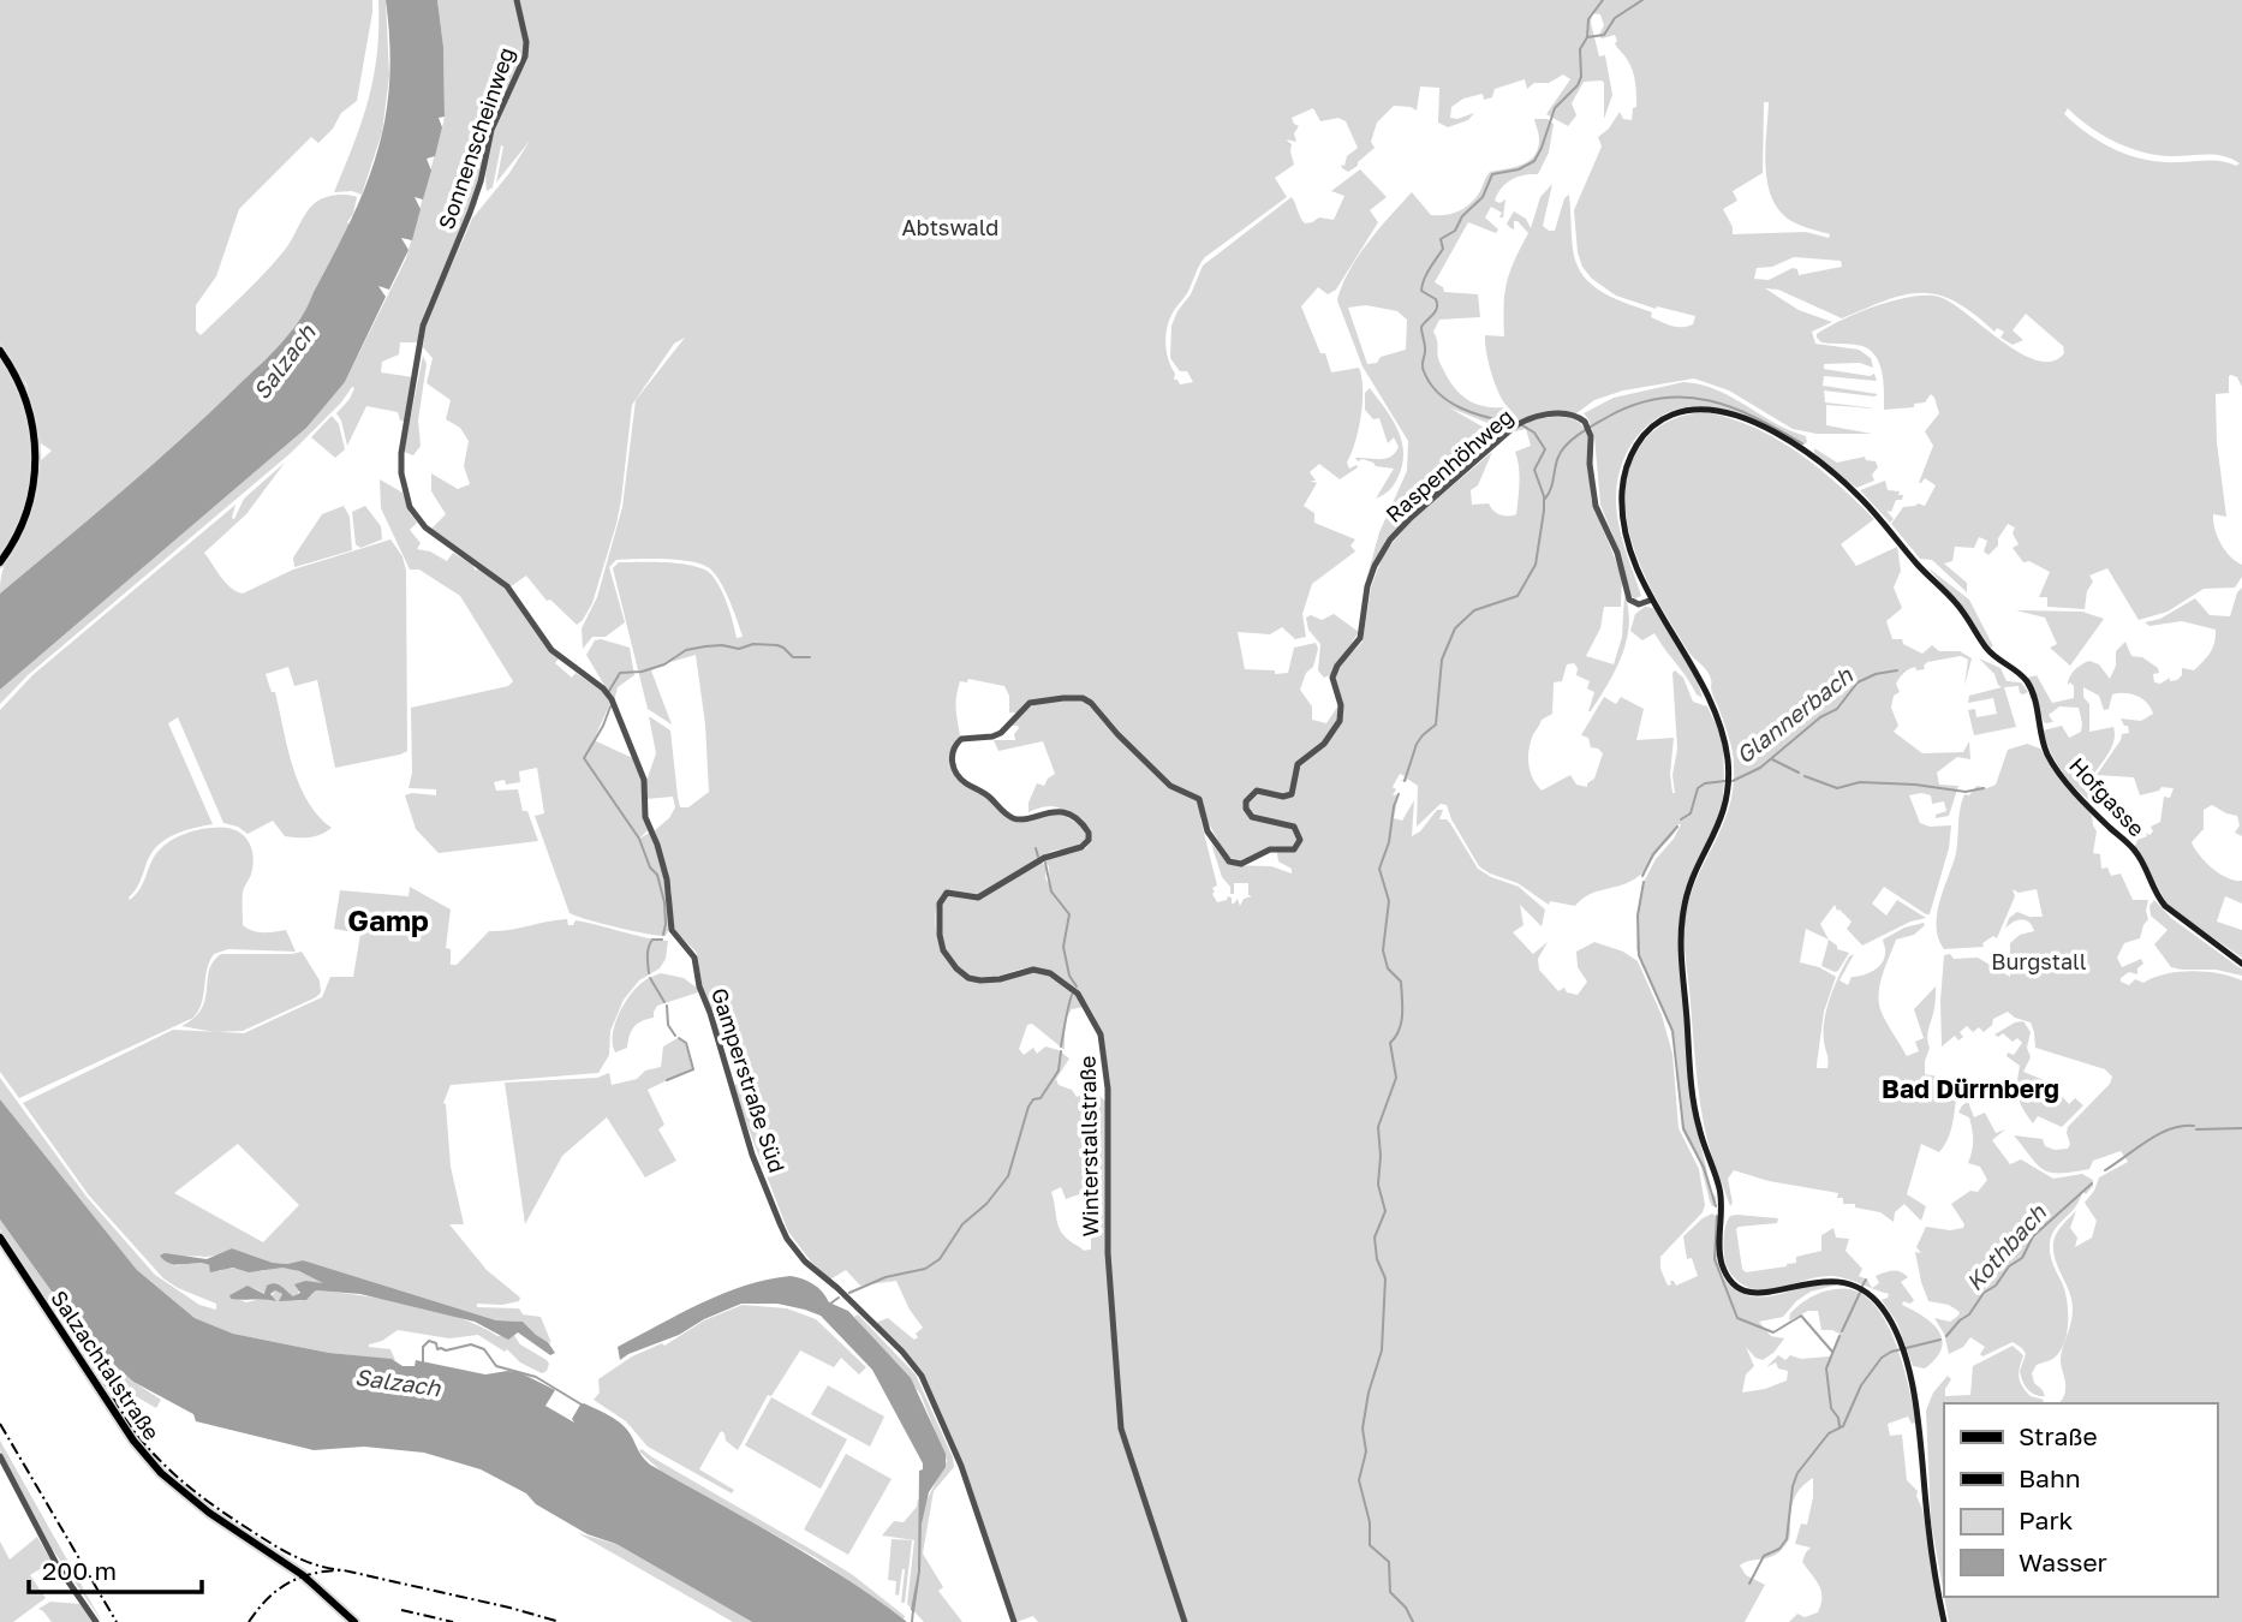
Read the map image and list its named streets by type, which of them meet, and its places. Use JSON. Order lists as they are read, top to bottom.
{
  "streets": {
    "main road": ["Hofgasse", "Salzachtalstraße"],
    "street": [
      "Sonnenscheinweg",
      "Raspenhöhweg",
      "Gamperstraße Süd",
      "Winterstallstraße"
    ]
  },
  "crossings": [
    ["Sonnenscheinweg", "Gamperstraße Süd"],
    ["Raspenhöhweg", "Hofgasse"],
    ["Raspenhöhweg", "Winterstallstraße"]
  ],
  "districts": ["Gamp", "Bad Dürrnberg"],
  "water": ["Salzach", "Glannerbach", "Kothbach"],
  "parks": ["Abtswald", "Burgstall"],
  "legend": [
    "Straße",
    "Bahn",
    "Park",
    "Wasser"
  ],
  "scale_bar": "200 m"
}
